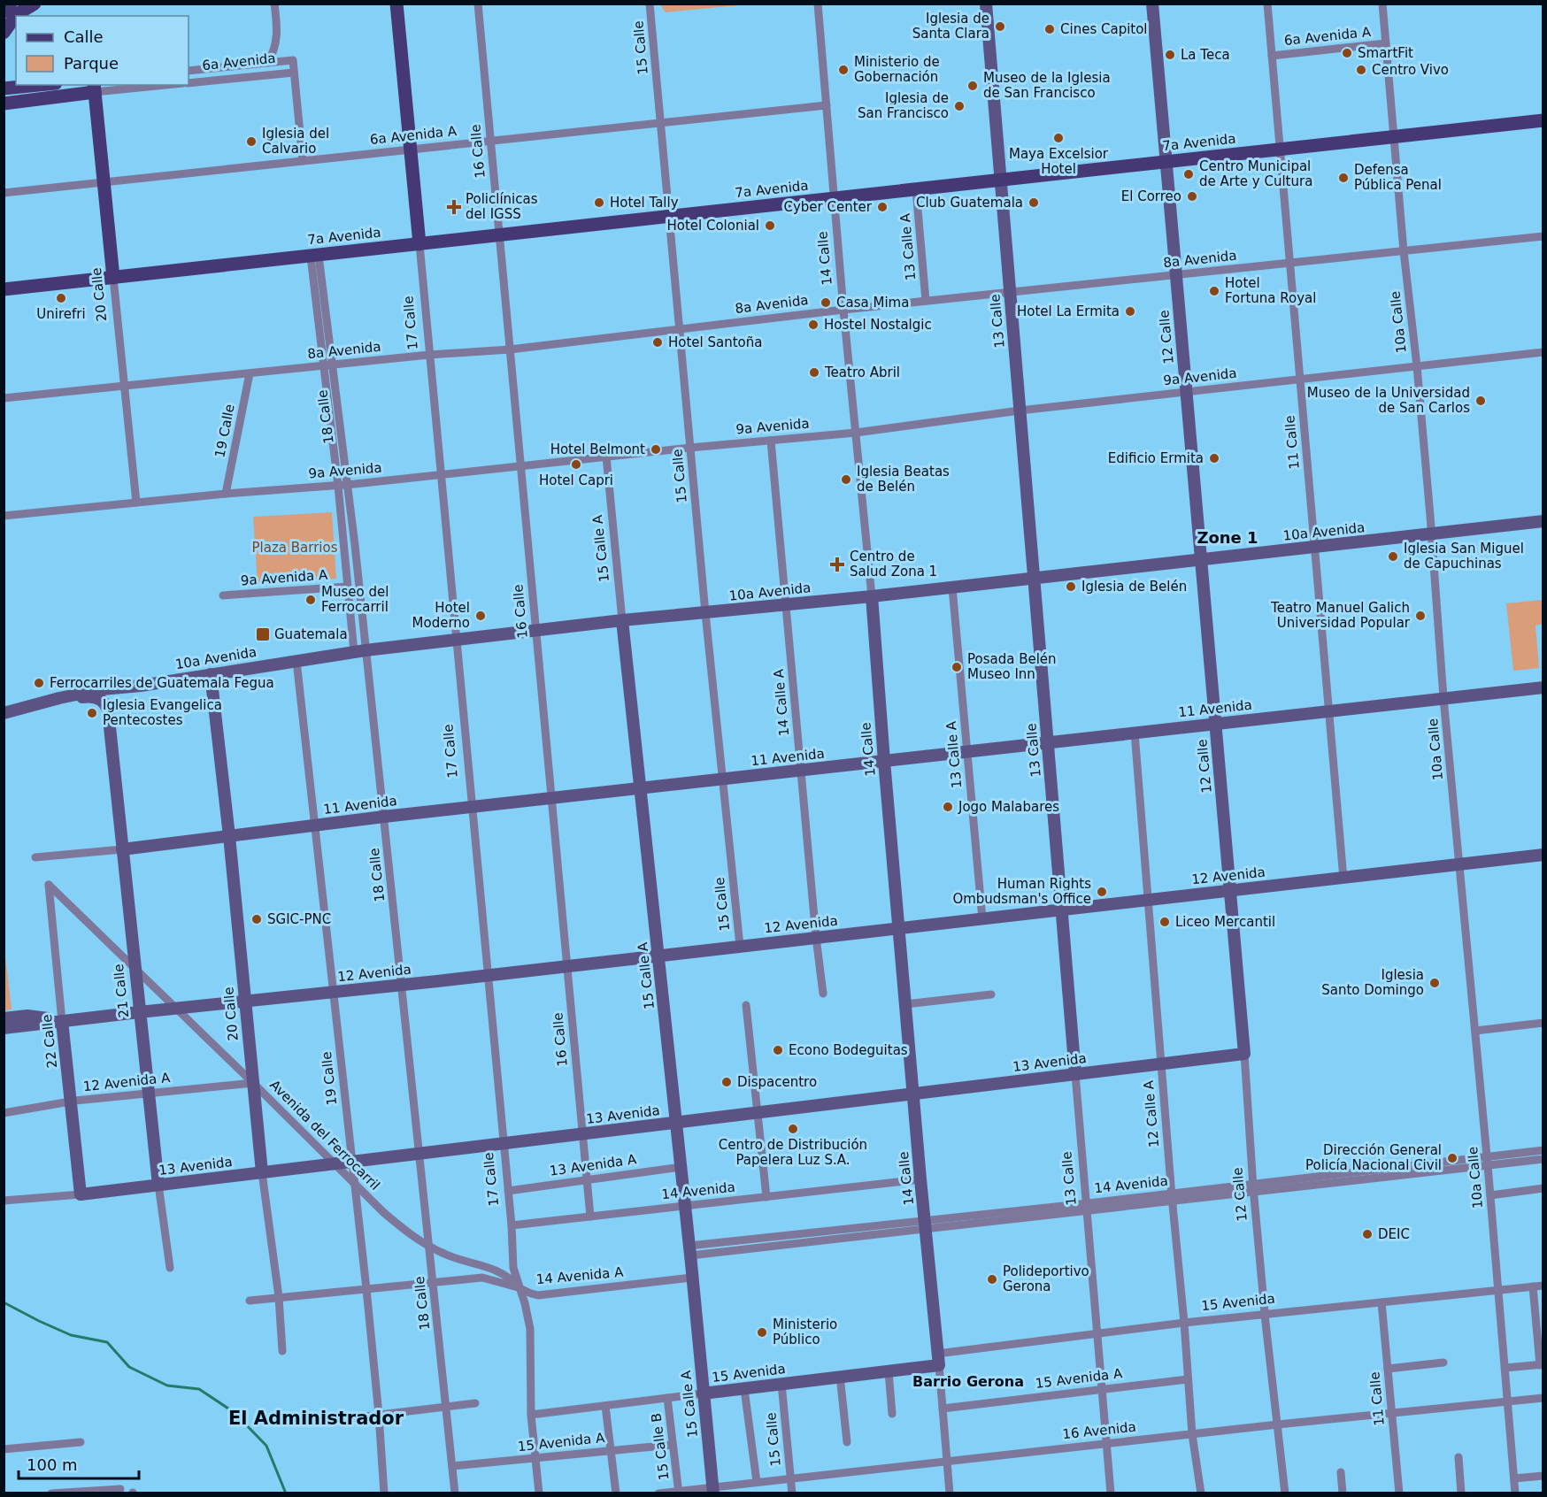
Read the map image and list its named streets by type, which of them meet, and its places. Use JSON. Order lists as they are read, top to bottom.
{
  "streets": {
    "main road": ["7a Avenida", "20 Calle", "17 Calle"],
    "street": [
      "6a Avenida A",
      "15 Calle",
      "6a Avenida",
      "16 Calle",
      "13 Calle A",
      "14 Calle",
      "8a Avenida",
      "13 Calle",
      "10a Calle",
      "12 Calle",
      "9a Avenida",
      "18 Calle",
      "19 Calle",
      "11 Calle",
      "10a Avenida",
      "15 Calle A",
      "9a Avenida A",
      "14 Calle A",
      "11 Avenida",
      "12 Avenida",
      "21 Calle",
      "22 Calle",
      "13 Avenida",
      "12 Avenida A",
      "12 Calle A",
      "Avenida del Ferrocarril",
      "13 Avenida A",
      "14 Avenida",
      "14 Avenida A",
      "15 Avenida",
      "15 Avenida A",
      "16 Avenida",
      "15 Calle B"
    ]
  },
  "crossings": [
    ["6a Avenida A", "15 Calle"],
    ["6a Avenida A", "16 Calle"],
    ["6a Avenida A", "14 Calle"],
    ["6a Avenida A", "20 Calle"],
    ["6a Avenida A", "10a Calle"],
    ["6a Avenida A", "17 Calle"],
    ["6a Avenida A", "11 Calle"],
    ["15 Calle", "7a Avenida"],
    ["15 Calle", "8a Avenida"],
    ["15 Calle", "9a Avenida"],
    ["15 Calle", "10a Avenida"],
    ["15 Calle", "11 Avenida"],
    ["15 Calle", "12 Avenida"],
    ["15 Calle", "15 Avenida"],
    ["15 Calle", "16 Avenida"],
    ["7a Avenida", "16 Calle"],
    ["7a Avenida", "13 Calle A"],
    ["7a Avenida", "14 Calle"],
    ["7a Avenida", "20 Calle"],
    ["7a Avenida", "13 Calle"],
    ["7a Avenida", "10a Calle"],
    ["7a Avenida", "17 Calle"],
    ["7a Avenida", "12 Calle"],
    ["7a Avenida", "18 Calle"],
    ["7a Avenida", "11 Calle"],
    ["16 Calle", "8a Avenida"],
    ["16 Calle", "9a Avenida"],
    ["16 Calle", "10a Avenida"],
    ["16 Calle", "11 Avenida"],
    ["16 Calle", "12 Avenida"],
    ["16 Calle", "13 Avenida"],
    ["16 Calle", "13 Avenida A"],
    ["16 Calle", "14 Avenida"],
    ["13 Calle A", "8a Avenida"],
    ["13 Calle A", "10a Avenida"],
    ["13 Calle A", "11 Avenida"],
    ["13 Calle A", "12 Avenida"],
    ["14 Calle", "8a Avenida"],
    ["14 Calle", "9a Avenida"],
    ["14 Calle", "10a Avenida"],
    ["14 Calle", "11 Avenida"],
    ["14 Calle", "12 Avenida"],
    ["14 Calle", "13 Avenida"],
    ["14 Calle", "14 Avenida"],
    ["14 Calle", "15 Avenida"],
    ["14 Calle", "15 Avenida A"],
    ["14 Calle", "16 Avenida"],
    ["8a Avenida", "20 Calle"],
    ["8a Avenida", "13 Calle"],
    ["8a Avenida", "10a Calle"],
    ["8a Avenida", "17 Calle"],
    ["8a Avenida", "12 Calle"],
    ["8a Avenida", "18 Calle"],
    ["8a Avenida", "19 Calle"],
    ["8a Avenida", "11 Calle"],
    ["20 Calle", "9a Avenida"],
    ["20 Calle", "10a Avenida"],
    ["20 Calle", "11 Avenida"],
    ["20 Calle", "12 Avenida"],
    ["20 Calle", "13 Avenida"],
    ["20 Calle", "12 Avenida A"],
    ["20 Calle", "Avenida del Ferrocarril"],
    ["20 Calle", "14 Avenida A"],
    ["13 Calle", "9a Avenida"],
    ["13 Calle", "10a Avenida"],
    ["13 Calle", "11 Avenida"],
    ["13 Calle", "12 Avenida"],
    ["13 Calle", "13 Avenida"],
    ["13 Calle", "14 Avenida"],
    ["13 Calle", "15 Avenida"],
    ["13 Calle", "15 Avenida A"],
    ["13 Calle", "16 Avenida"],
    ["10a Calle", "9a Avenida"],
    ["10a Calle", "10a Avenida"],
    ["10a Calle", "11 Avenida"],
    ["10a Calle", "12 Avenida"],
    ["10a Calle", "14 Avenida"],
    ["10a Calle", "15 Avenida"],
    ["10a Calle", "16 Avenida"],
    ["17 Calle", "9a Avenida"],
    ["17 Calle", "10a Avenida"],
    ["17 Calle", "11 Avenida"],
    ["17 Calle", "12 Avenida"],
    ["17 Calle", "13 Avenida"],
    ["17 Calle", "Avenida del Ferrocarril"],
    ["17 Calle", "13 Avenida A"],
    ["17 Calle", "14 Avenida"],
    ["17 Calle", "14 Avenida A"],
    ["17 Calle", "15 Avenida"],
    ["17 Calle", "15 Avenida A"],
    ["12 Calle", "9a Avenida"],
    ["12 Calle", "10a Avenida"],
    ["12 Calle", "11 Avenida"],
    ["12 Calle", "12 Avenida"],
    ["12 Calle", "13 Avenida"],
    ["12 Calle", "14 Avenida"],
    ["12 Calle", "15 Avenida"],
    ["12 Calle", "16 Avenida"],
    ["9a Avenida", "18 Calle"],
    ["9a Avenida", "19 Calle"],
    ["9a Avenida", "11 Calle"],
    ["9a Avenida", "15 Calle A"],
    ["9a Avenida", "14 Calle A"],
    ["18 Calle", "10a Avenida"],
    ["18 Calle", "9a Avenida A"],
    ["18 Calle", "11 Avenida"],
    ["18 Calle", "12 Avenida"],
    ["18 Calle", "13 Avenida"],
    ["18 Calle", "Avenida del Ferrocarril"],
    ["18 Calle", "14 Avenida A"],
    ["18 Calle", "15 Avenida A"],
    ["19 Calle", "10a Avenida"],
    ["19 Calle", "11 Avenida"],
    ["19 Calle", "12 Avenida"],
    ["19 Calle", "13 Avenida"],
    ["19 Calle", "Avenida del Ferrocarril"],
    ["19 Calle", "14 Avenida A"],
    ["11 Calle", "10a Avenida"],
    ["11 Calle", "11 Avenida"],
    ["11 Calle", "12 Avenida"],
    ["11 Calle", "15 Avenida"],
    ["11 Calle", "16 Avenida"],
    ["10a Avenida", "15 Calle A"],
    ["10a Avenida", "14 Calle A"],
    ["15 Calle A", "11 Avenida"],
    ["15 Calle A", "12 Avenida"],
    ["15 Calle A", "13 Avenida"],
    ["15 Calle A", "13 Avenida A"],
    ["15 Calle A", "14 Avenida"],
    ["15 Calle A", "14 Avenida A"],
    ["15 Calle A", "15 Avenida"],
    ["15 Calle A", "16 Avenida"],
    ["14 Calle A", "11 Avenida"],
    ["14 Calle A", "12 Avenida"],
    ["11 Avenida", "21 Calle"],
    ["11 Avenida", "12 Calle A"],
    ["12 Avenida", "21 Calle"],
    ["12 Avenida", "22 Calle"],
    ["12 Avenida", "12 Calle A"],
    ["12 Avenida", "Avenida del Ferrocarril"],
    ["21 Calle", "13 Avenida"],
    ["21 Calle", "12 Avenida A"],
    ["21 Calle", "Avenida del Ferrocarril"],
    ["22 Calle", "13 Avenida"],
    ["22 Calle", "12 Avenida A"],
    ["22 Calle", "Avenida del Ferrocarril"],
    ["13 Avenida", "12 Calle A"],
    ["13 Avenida", "Avenida del Ferrocarril"],
    ["12 Avenida A", "Avenida del Ferrocarril"],
    ["12 Calle A", "14 Avenida"],
    ["12 Calle A", "15 Avenida"],
    ["12 Calle A", "15 Avenida A"],
    ["12 Calle A", "16 Avenida"],
    ["Avenida del Ferrocarril", "14 Avenida A"],
    ["15 Avenida", "15 Calle B"],
    ["15 Avenida A", "15 Calle B"],
    ["16 Avenida", "15 Calle B"]
  ],
  "districts": ["Zone 1", "Barrio Gerona", "El Administrador"],
  "parks": ["Plaza Barrios"],
  "places": {
    "other": [
      "Iglesia de Santa Clara",
      "Cines Capitol",
      "SmartFit",
      "La Teca",
      "Ministerio de Gobernación",
      "Centro Vivo",
      "Museo de la Iglesia de San Francisco",
      "Iglesia de San Francisco",
      "Maya Excelsior Hotel",
      "Iglesia del Calvario",
      "Centro Municipal de Arte y Cultura",
      "Defensa Pública Penal",
      "El Correo",
      "Hotel Tally",
      "Club Guatemala",
      "Cyber Center",
      "Hotel Colonial",
      "Hotel Fortuna Royal",
      "Unirefri",
      "Casa Mima",
      "Hotel La Ermita",
      "Hostel Nostalgic",
      "Hotel Santoña",
      "Teatro Abril",
      "Museo de la Universidad de San Carlos",
      "Hotel Belmont",
      "Edificio Ermita",
      "Hotel Capri",
      "Iglesia Beatas de Belén",
      "Iglesia San Miguel de Capuchinas",
      "Iglesia de Belén",
      "Museo del Ferrocarril",
      "Hotel Moderno",
      "Teatro Manuel Galich Universidad Popular",
      "Posada Belén Museo Inn",
      "Ferrocarriles de Guatemala Fegua",
      "Iglesia Evangelica Pentecostes",
      "Jogo Malabares",
      "Human Rights Ombudsman's Office",
      "SGIC-PNC",
      "Liceo Mercantil",
      "Iglesia Santo Domingo",
      "Econo Bodeguitas",
      "Dispacentro",
      "Centro de Distribución Papelera Luz S.A.",
      "Dirección General Policía Nacional Civil",
      "DEIC",
      "Polideportivo Gerona",
      "Ministerio Público"
    ],
    "health": ["Policlínicas del IGSS", "Centro de Salud Zona 1"],
    "transit": ["Guatemala"]
  },
  "legend": ["Calle", "Parque"],
  "scale_bar": "100 m"
}
